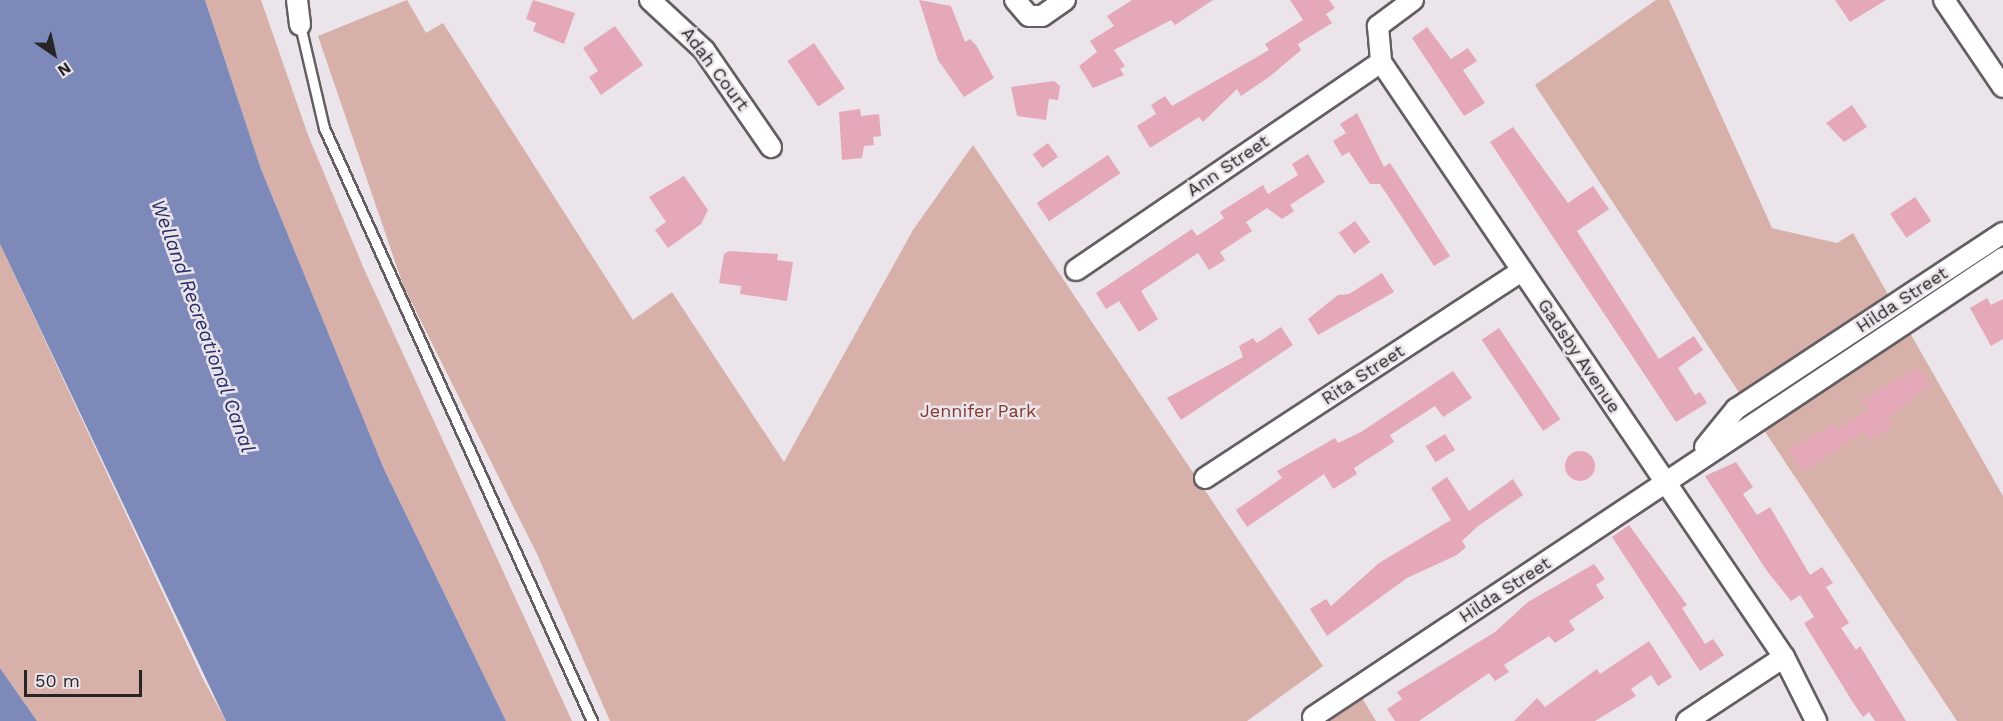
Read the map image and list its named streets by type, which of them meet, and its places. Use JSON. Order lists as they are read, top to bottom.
{
  "streets": {
    "street": [
      "Adah Court",
      "Ann Street",
      "Hilda Street",
      "Gadsby Avenue",
      "Rita Street"
    ]
  },
  "crossings": [
    ["Ann Street", "Gadsby Avenue"],
    ["Hilda Street", "Gadsby Avenue"],
    ["Gadsby Avenue", "Rita Street"]
  ],
  "water": ["Welland Recreational Canal"],
  "parks": ["Jennifer Park"],
  "scale_bar": "50 m",
  "north": "bottom right"
}
